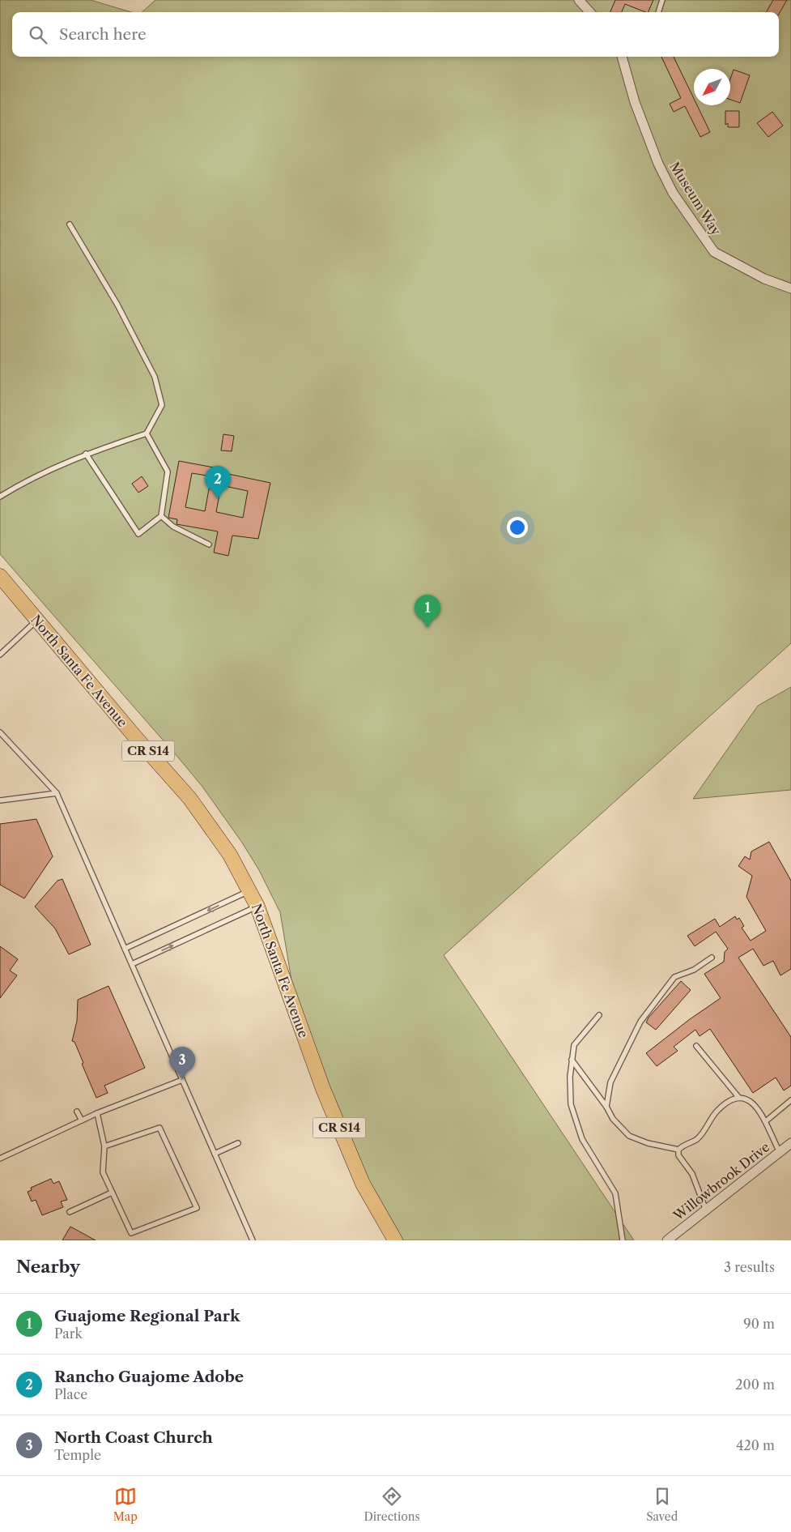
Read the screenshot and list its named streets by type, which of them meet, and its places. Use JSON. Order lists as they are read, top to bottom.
{
  "streets": {
    "main road": ["North Santa Fe Avenue", "CR S14"],
    "street": ["Museum Way", "Willowbrook Drive"]
  },
  "north": "bottom left",
  "page": {
    "search": "Search here",
    "pins": ["2", "1", "3"],
    "heading": ["Nearby", "3 results"],
    "list": [
      {
        "mark": "1",
        "name": "Guajome Regional Park",
        "note": "Park",
        "value": "90 m"
      },
      {
        "mark": "2",
        "name": "Rancho Guajome Adobe",
        "note": "Place",
        "value": "200 m"
      },
      {
        "mark": "3",
        "name": "North Coast Church",
        "note": "Temple",
        "value": "420 m"
      }
    ],
    "nav": ["Map", "Directions", "Saved"]
  }
}
